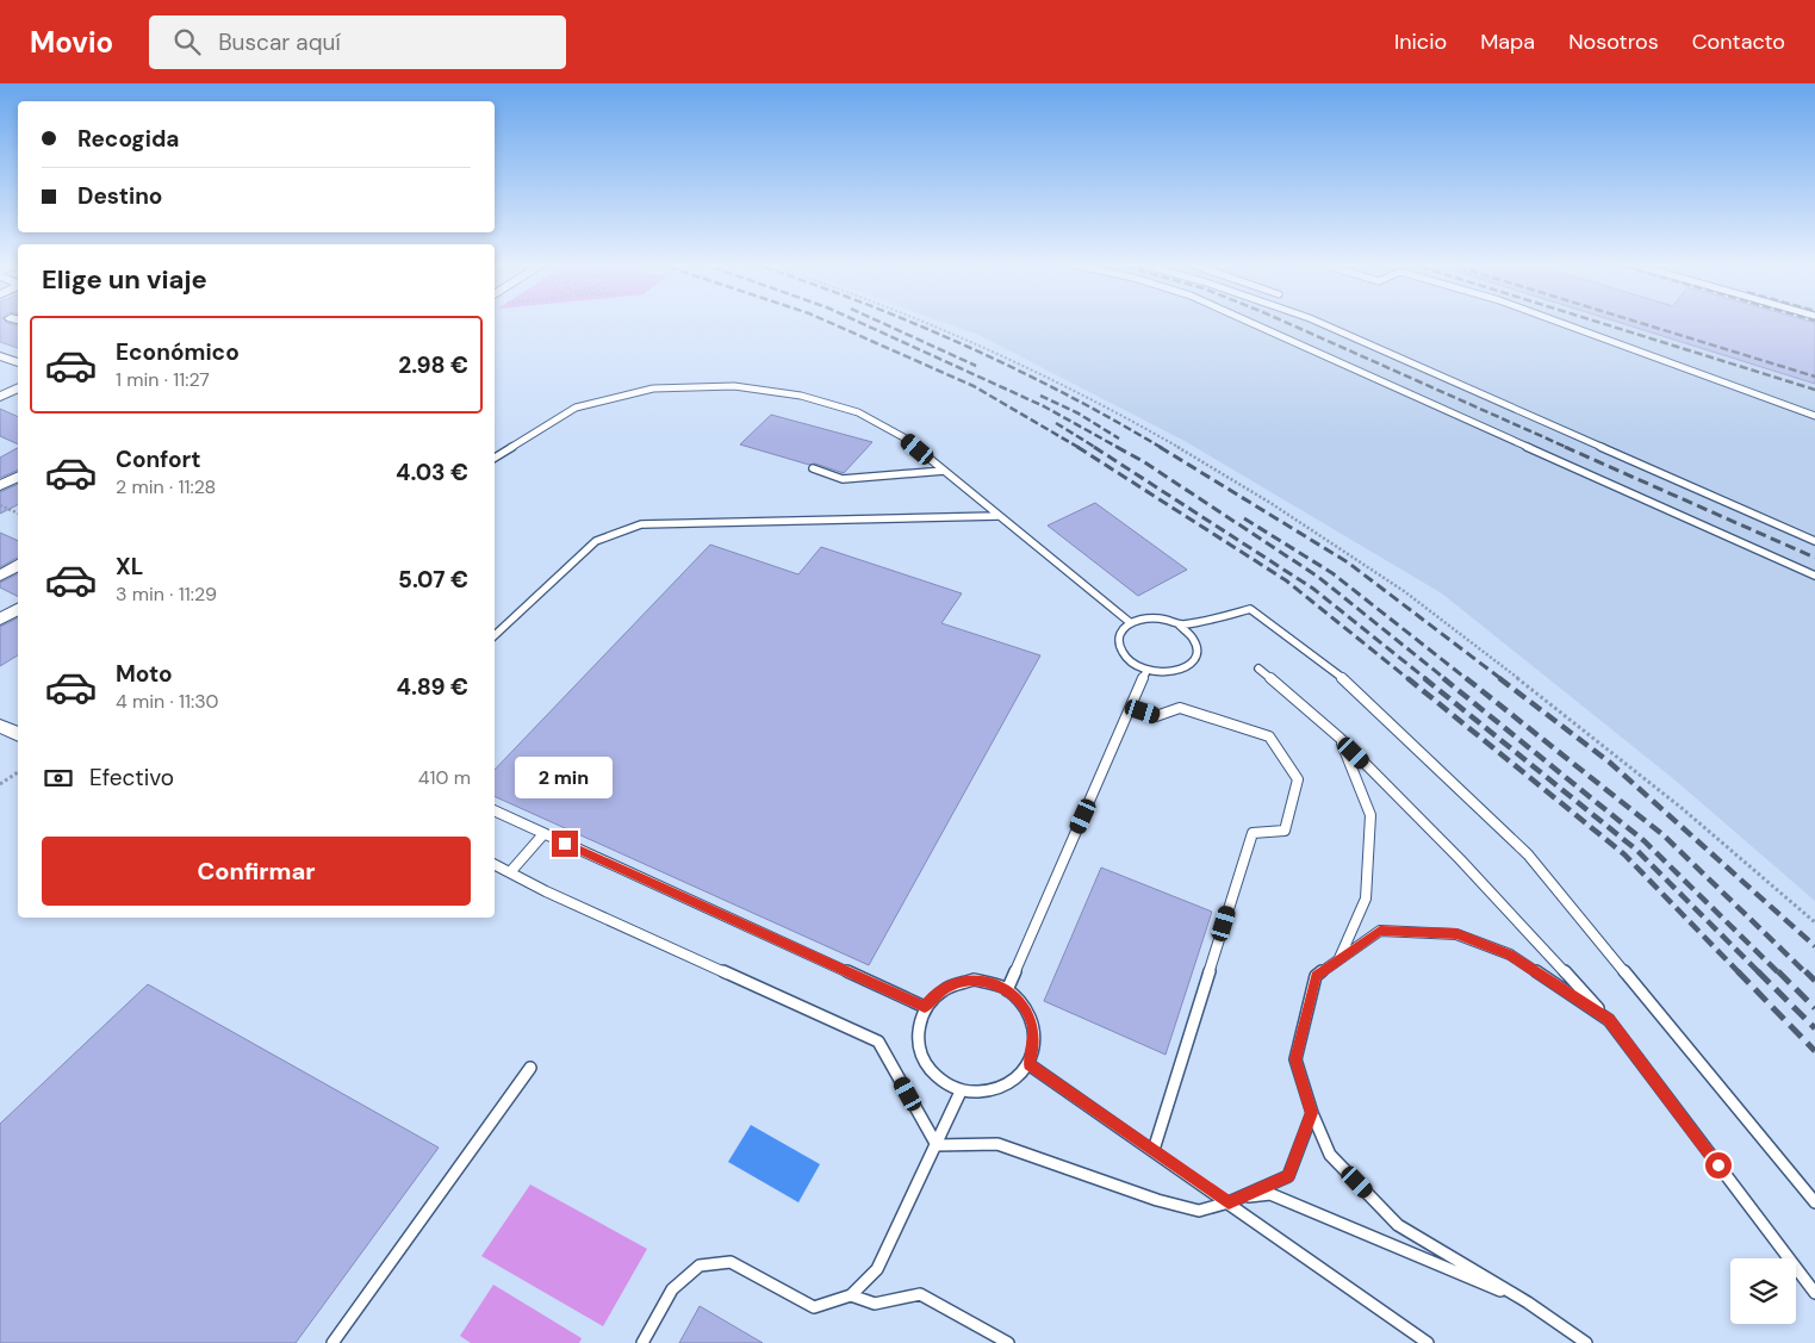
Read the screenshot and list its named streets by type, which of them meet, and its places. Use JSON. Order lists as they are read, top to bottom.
{
  "page": {
    "header": "Movio",
    "search": "Buscar aquí",
    "nav": [
      "Inicio",
      "Mapa",
      "Nosotros",
      "Contacto"
    ],
    "banner": ["Recogida", "Destino"],
    "heading": "Elige un viaje",
    "list": [
      {
        "name": "Económico",
        "note": "1 min · 11:27",
        "value": "2.98 €"
      },
      {
        "name": "Confort",
        "note": "2 min · 11:28",
        "value": "4.03 €"
      },
      {
        "name": "XL",
        "note": "3 min · 11:29",
        "value": "5.07 €"
      },
      {
        "name": "Moto",
        "note": "4 min · 11:30",
        "value": "4.89 €"
      }
    ],
    "pay": ["Efectivo", "410 m"],
    "bubble": "2 min",
    "buttons": "Confirmar"
  }
}
